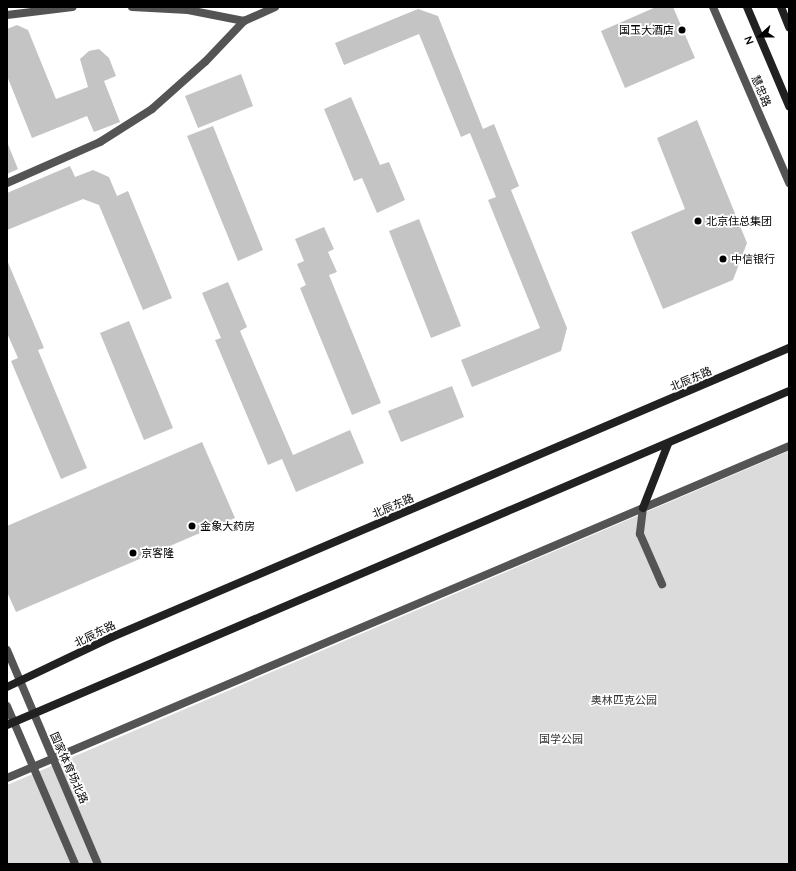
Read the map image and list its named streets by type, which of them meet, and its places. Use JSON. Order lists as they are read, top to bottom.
{
  "streets": {
    "main road": ["慧忠路", "北辰东路"],
    "street": ["国家体育场北路"]
  },
  "crossings": [
    ["北辰东路", "国家体育场北路"]
  ],
  "parks": ["奥林匹克公园", "国学公园"],
  "places": [
    "国玉大酒店",
    "北京住总集团",
    "中信银行",
    "金象大药房",
    "京客隆"
  ],
  "north": "left"
}
